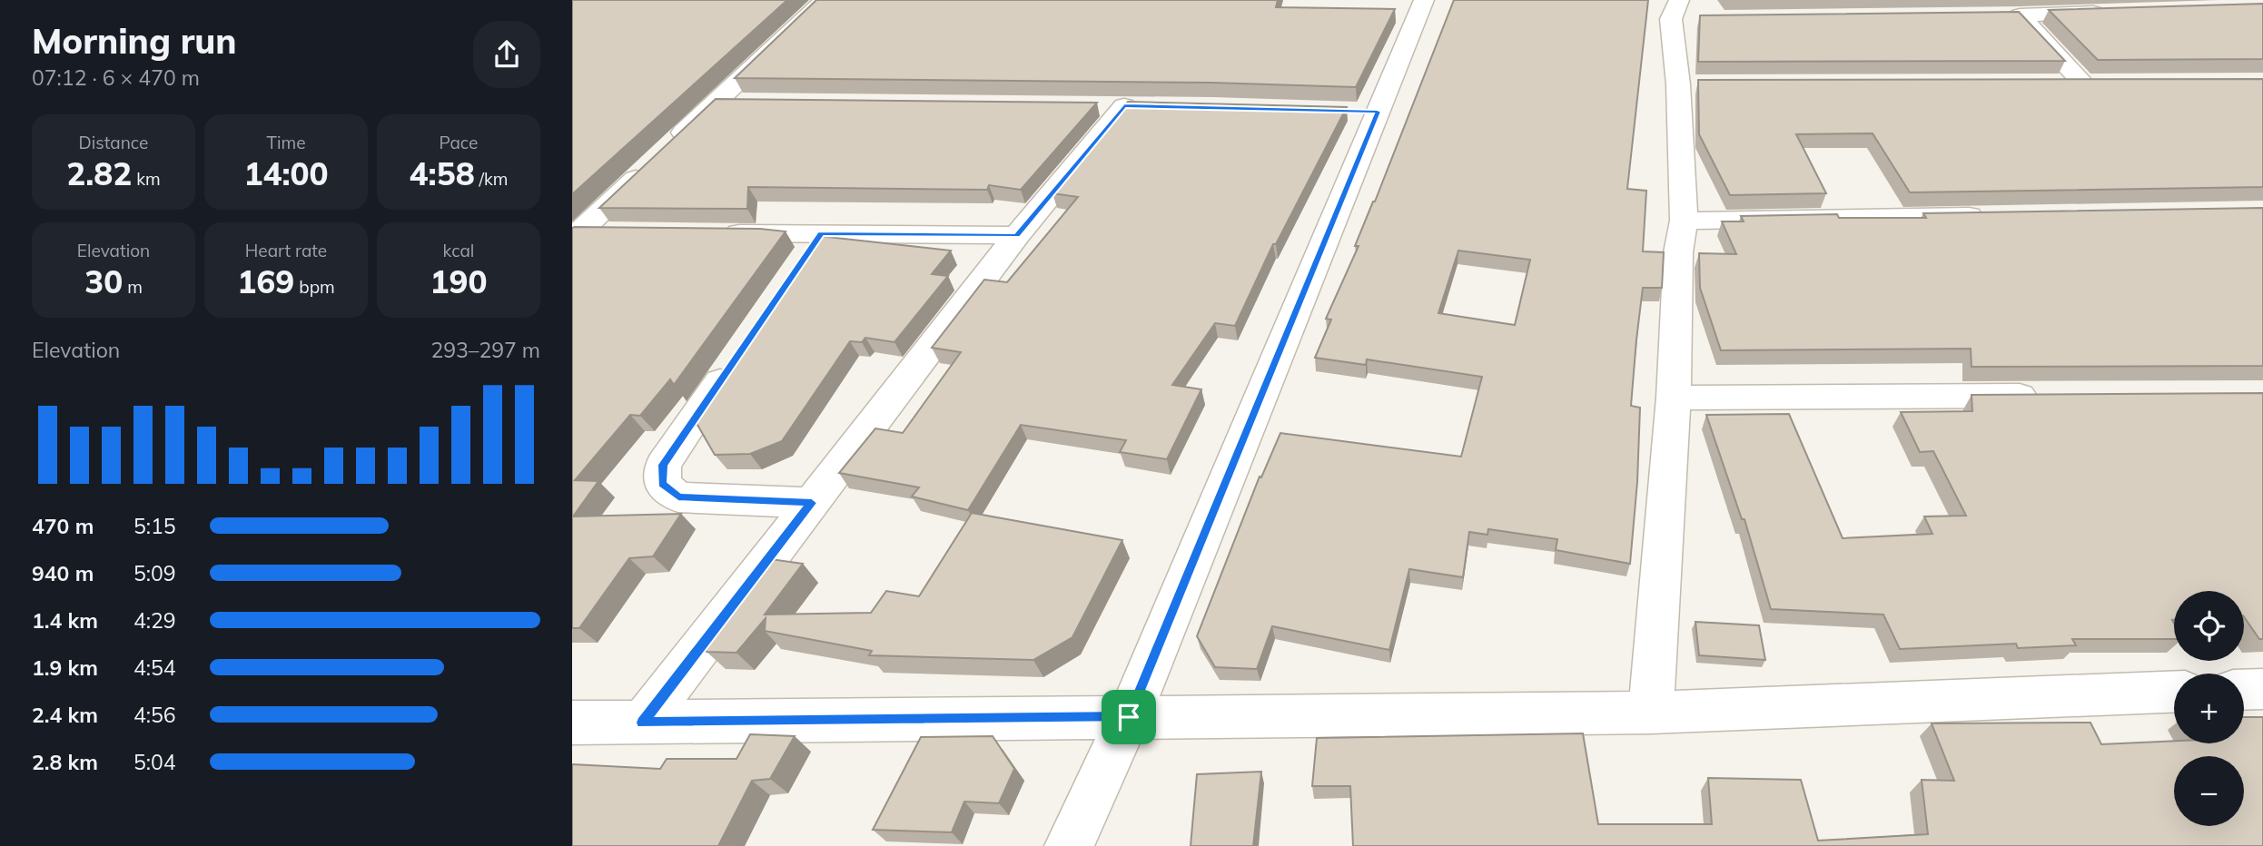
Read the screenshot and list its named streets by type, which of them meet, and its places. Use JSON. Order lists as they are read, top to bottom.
{
  "page": {
    "heading": ["Morning run", "07:12 · 6 × 470 m"],
    "stats": [
      ["Distance", "2.82 km"],
      ["Time", "14:00"],
      ["Pace", "4:58 /km"],
      ["Elevation", "30 m"],
      ["Heart rate", "169 bpm"],
      ["kcal", "190"]
    ],
    "chart": ["Elevation", "293–297 m"],
    "list": [
      {
        "name": "470 m",
        "note": "5:15"
      },
      {
        "name": "940 m",
        "note": "5:09"
      },
      {
        "name": "1.4 km",
        "note": "4:29"
      },
      {
        "name": "1.9 km",
        "note": "4:54"
      },
      {
        "name": "2.4 km",
        "note": "4:56"
      },
      {
        "name": "2.8 km",
        "note": "5:04"
      }
    ],
    "map_buttons": ["+", "−"]
  }
}
